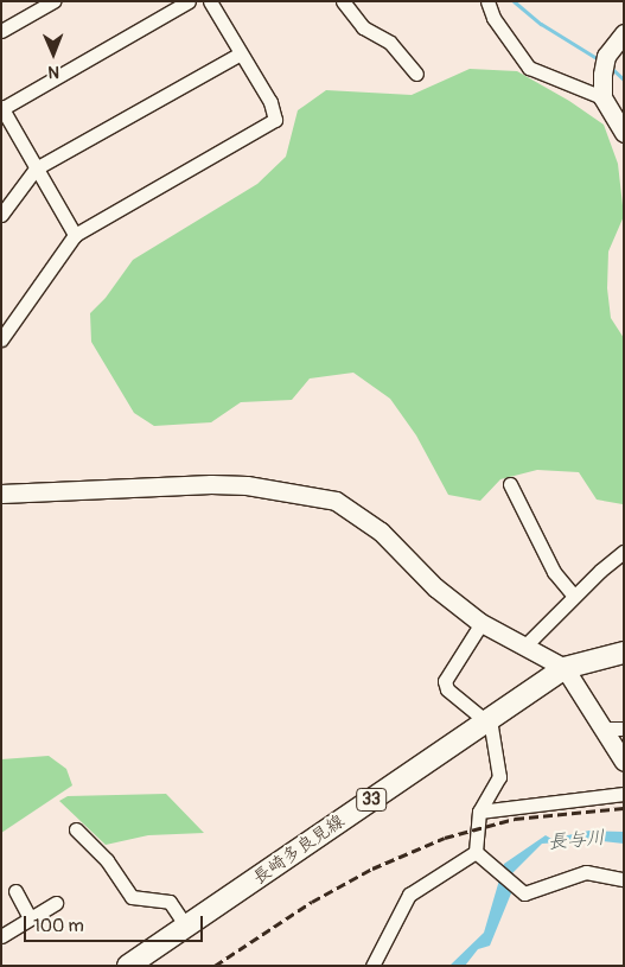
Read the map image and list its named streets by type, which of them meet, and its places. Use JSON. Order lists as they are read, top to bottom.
{
  "streets": {
    "main road": ["33", "長崎多良見線"]
  },
  "water": ["長与川"],
  "scale_bar": "100 m",
  "north": "bottom"
}
